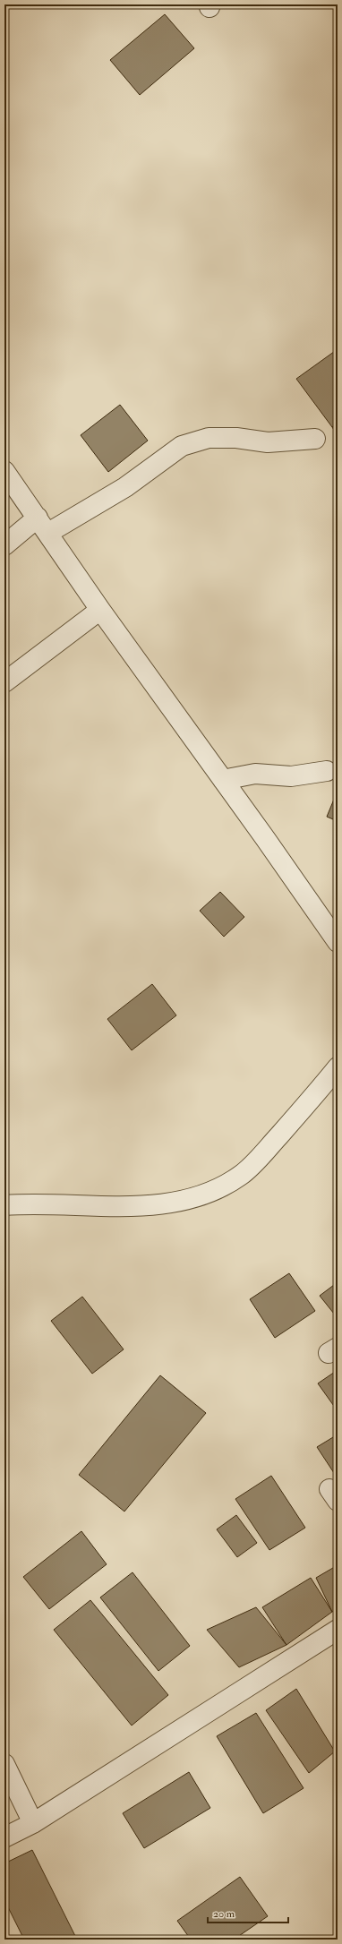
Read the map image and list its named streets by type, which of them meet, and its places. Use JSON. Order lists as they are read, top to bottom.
{
  "scale_bar": "20 m"
}
